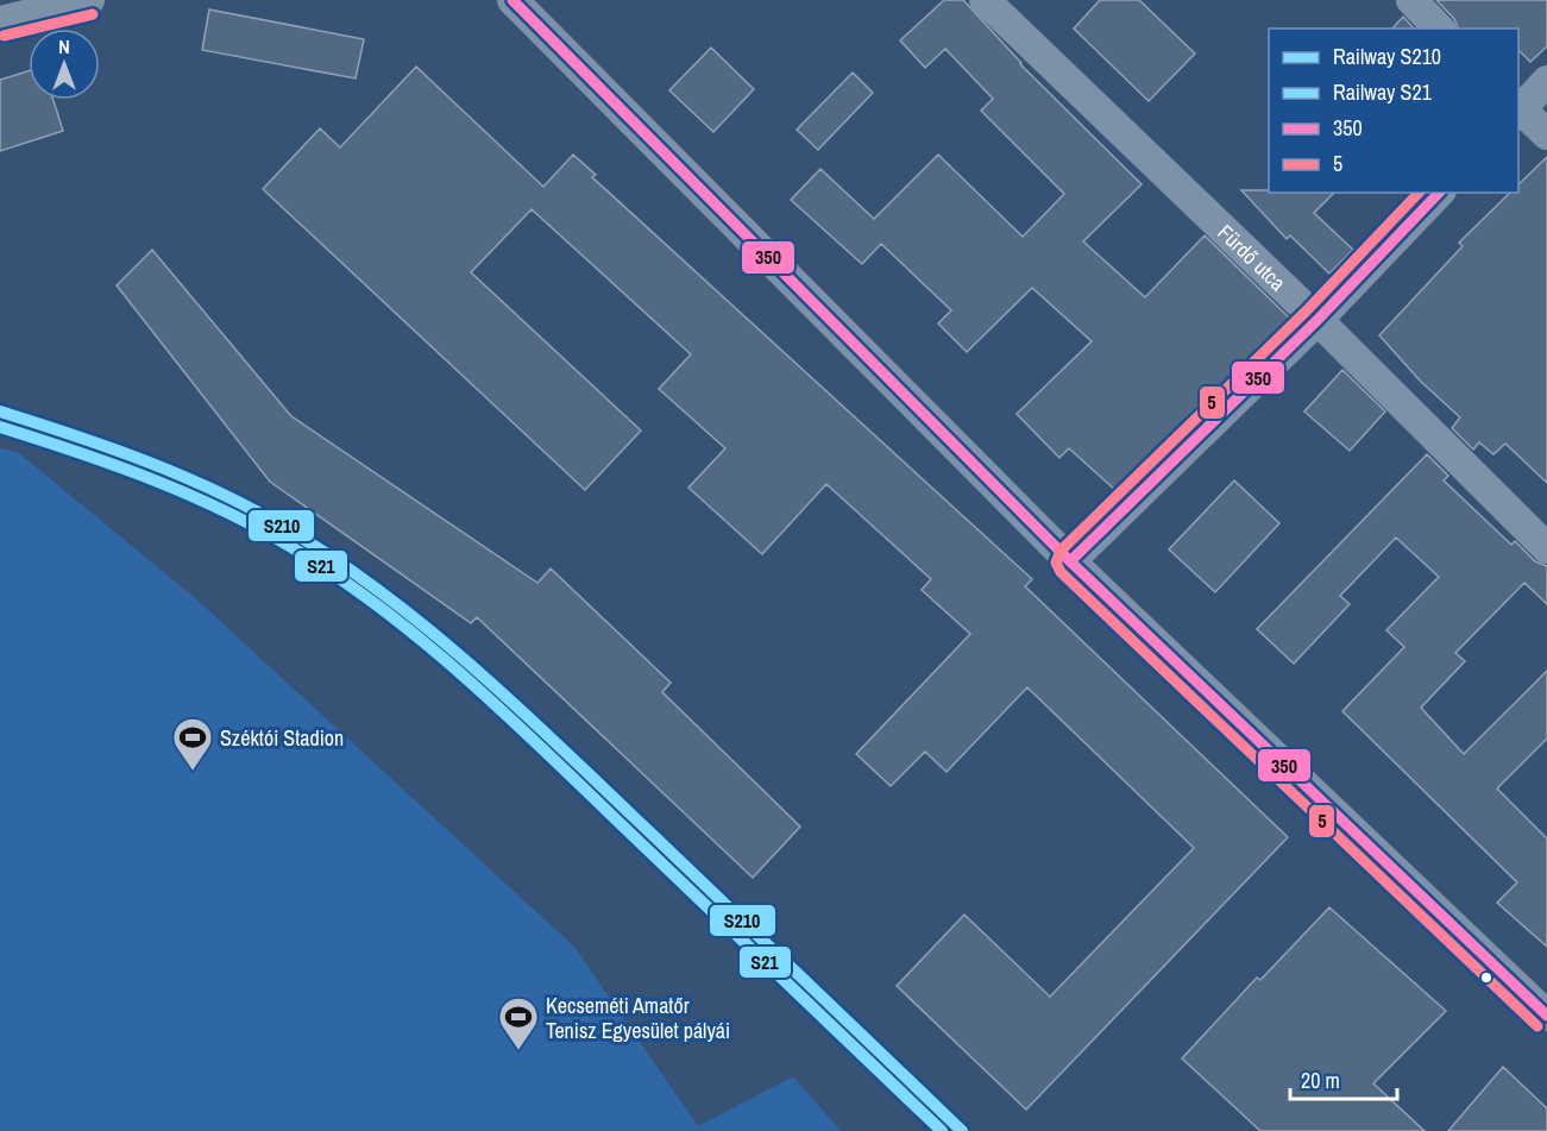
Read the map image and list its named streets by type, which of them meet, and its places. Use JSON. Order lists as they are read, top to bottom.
{
  "streets": {
    "street": ["Fürdő utca"]
  },
  "places": {
    "sports": ["Széktói Stadion", "Kecseméti Amatőr Tenisz Egyesület pályái"]
  },
  "lines": [
    "transit line 350",
    "transit line 5",
    "rail line S210",
    "rail line S21"
  ],
  "legend": [
    "Railway S210",
    "Railway S21",
    "350",
    "5"
  ],
  "scale_bar": "20 m",
  "north": "top"
}
